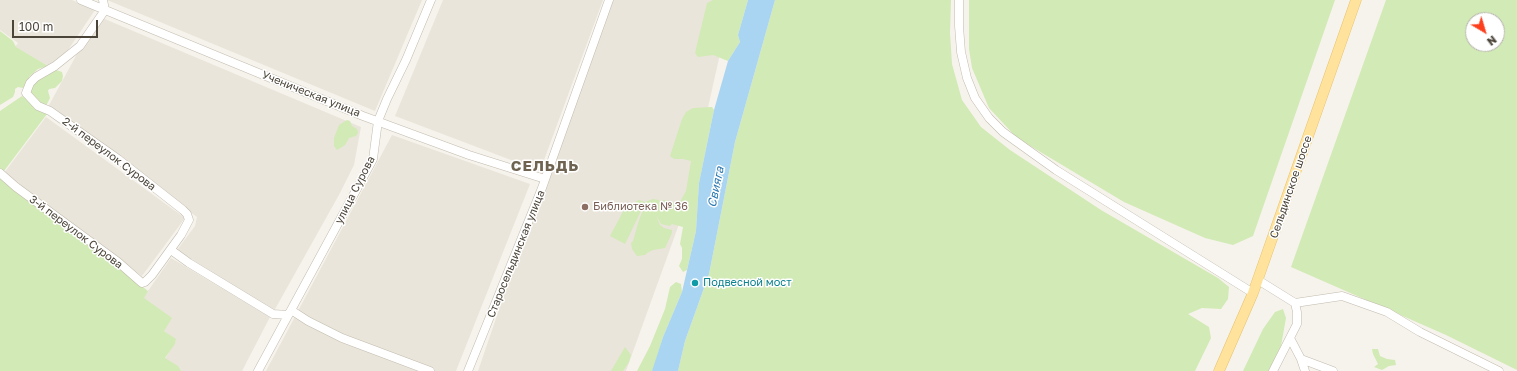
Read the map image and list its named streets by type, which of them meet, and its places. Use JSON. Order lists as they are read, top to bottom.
{
  "streets": {
    "main road": ["Сельдинское шоссе"],
    "street": [
      "Ученическая улица",
      "2-й переулок Сурова",
      "улица Сурова",
      "3-й переулок Сурова",
      "Старосельдинская улица"
    ]
  },
  "crossings": [
    ["Ученическая улица", "2-й переулок Сурова"],
    ["Ученическая улица", "улица Сурова"],
    ["Ученическая улица", "Старосельдинская улица"],
    ["2-й переулок Сурова", "3-й переулок Сурова"]
  ],
  "districts": ["СЕЛЬДЬ"],
  "water": ["Свияга"],
  "places": ["Библиотека № 36", "Подвесной мост"],
  "scale_bar": "100 m",
  "north": "bottom right"
}
